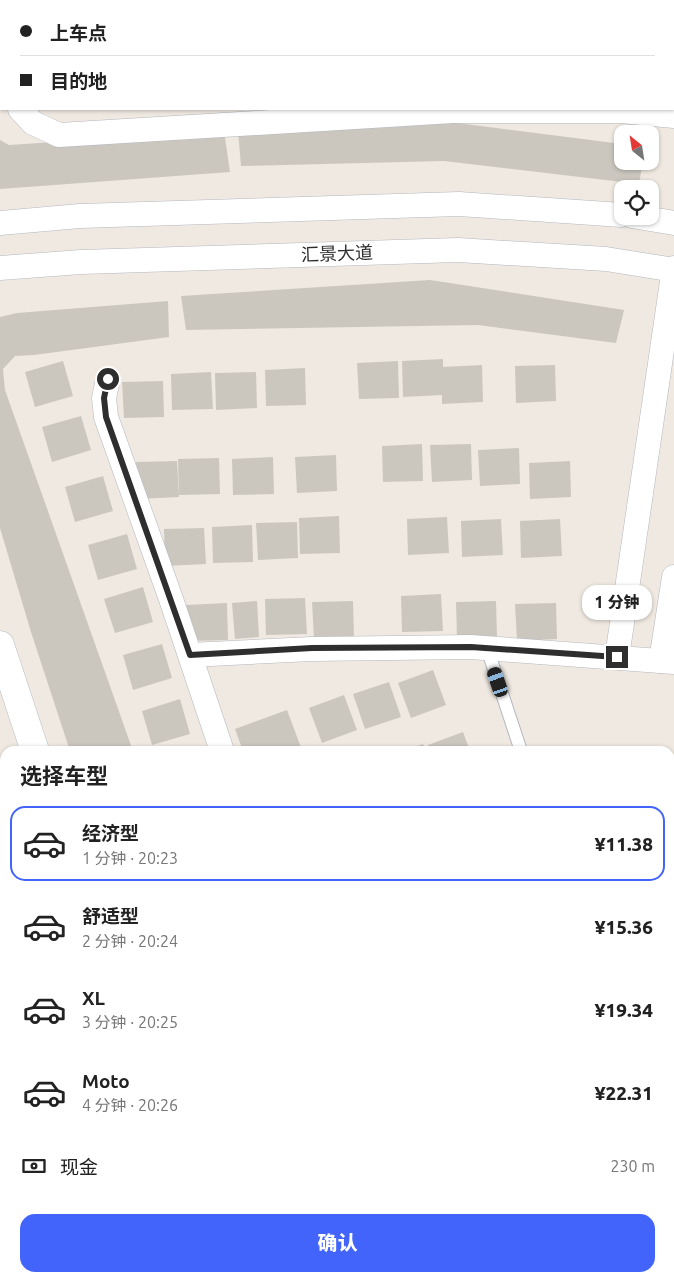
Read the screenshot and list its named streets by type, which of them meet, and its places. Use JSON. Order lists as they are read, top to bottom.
{
  "streets": {
    "street": ["汇景大道"]
  },
  "north": "top left",
  "page": {
    "banner": ["上车点", "目的地"],
    "bubble": "1 分钟",
    "heading": "选择车型",
    "list": [
      {
        "name": "经济型",
        "note": "1 分钟 · 20:23",
        "value": "¥11.38"
      },
      {
        "name": "舒适型",
        "note": "2 分钟 · 20:24",
        "value": "¥15.36"
      },
      {
        "name": "XL",
        "note": "3 分钟 · 20:25",
        "value": "¥19.34"
      },
      {
        "name": "Moto",
        "note": "4 分钟 · 20:26",
        "value": "¥22.31"
      }
    ],
    "pay": ["现金", "230 m"],
    "buttons": "确认"
  }
}
